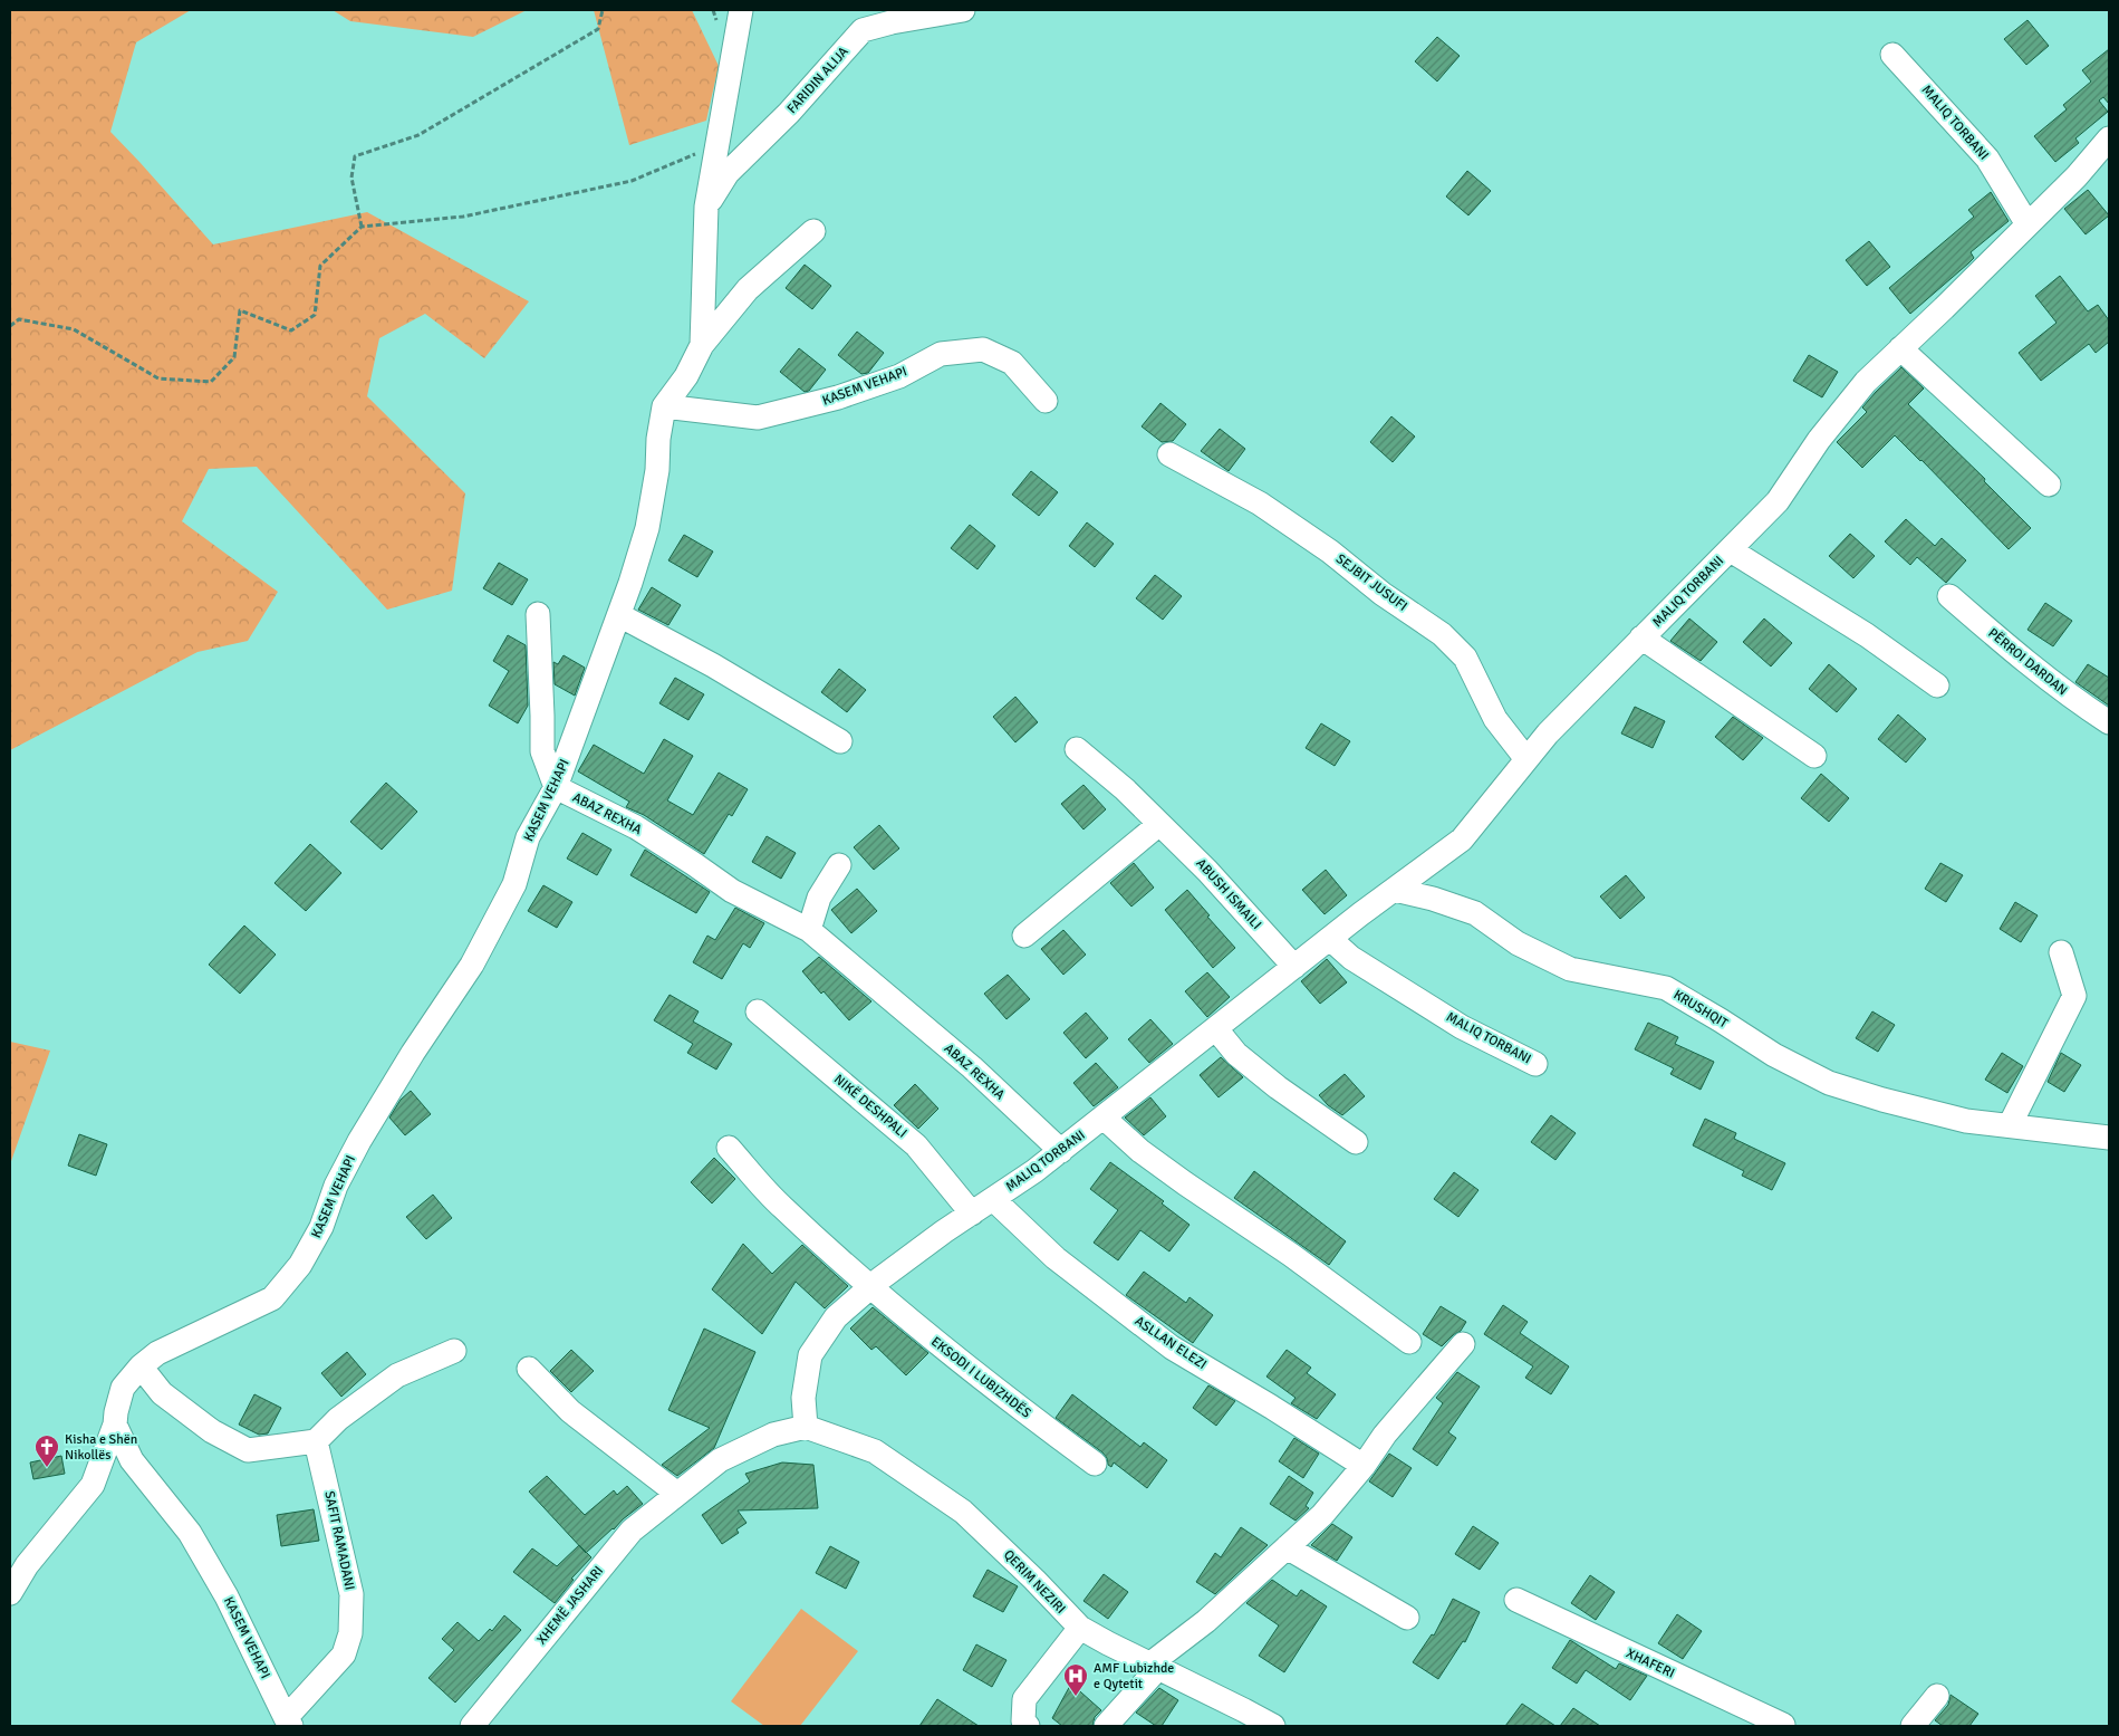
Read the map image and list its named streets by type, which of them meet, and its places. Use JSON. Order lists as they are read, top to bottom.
{
  "streets": {
    "street": [
      "FARIDIN ALIJA",
      "MALIQ TORBANI",
      "KASEM VEHAPI",
      "SEJBIT JUSUFI",
      "PËRROI DARDAN",
      "ABAZ REXHA",
      "ABUSH ISMAILI",
      "KRUSHQIT",
      "NIKË DESHPALI",
      "ASLLAN ELEZI",
      "EKSODI I LUBIZHDËS",
      "SAFIT RAMADANI",
      "QERIM NEZIRI",
      "XHEMË JASHARI",
      "XHAFERI"
    ]
  },
  "crossings": [
    ["FARIDIN ALIJA", "KASEM VEHAPI"],
    ["MALIQ TORBANI", "SEJBIT JUSUFI"],
    ["MALIQ TORBANI", "ABAZ REXHA"],
    ["MALIQ TORBANI", "ABUSH ISMAILI"],
    ["MALIQ TORBANI", "KRUSHQIT"],
    ["MALIQ TORBANI", "NIKË DESHPALI"],
    ["MALIQ TORBANI", "ASLLAN ELEZI"],
    ["MALIQ TORBANI", "EKSODI I LUBIZHDËS"],
    ["MALIQ TORBANI", "QERIM NEZIRI"],
    ["MALIQ TORBANI", "XHEMË JASHARI"],
    ["KASEM VEHAPI", "ABAZ REXHA"],
    ["KASEM VEHAPI", "SAFIT RAMADANI"],
    ["QERIM NEZIRI", "XHEMË JASHARI"]
  ],
  "places": {
    "church": ["Kisha e Shën Nikollës"],
    "hospital": ["AMF Lubizhde e Qytetit"]
  }
}
